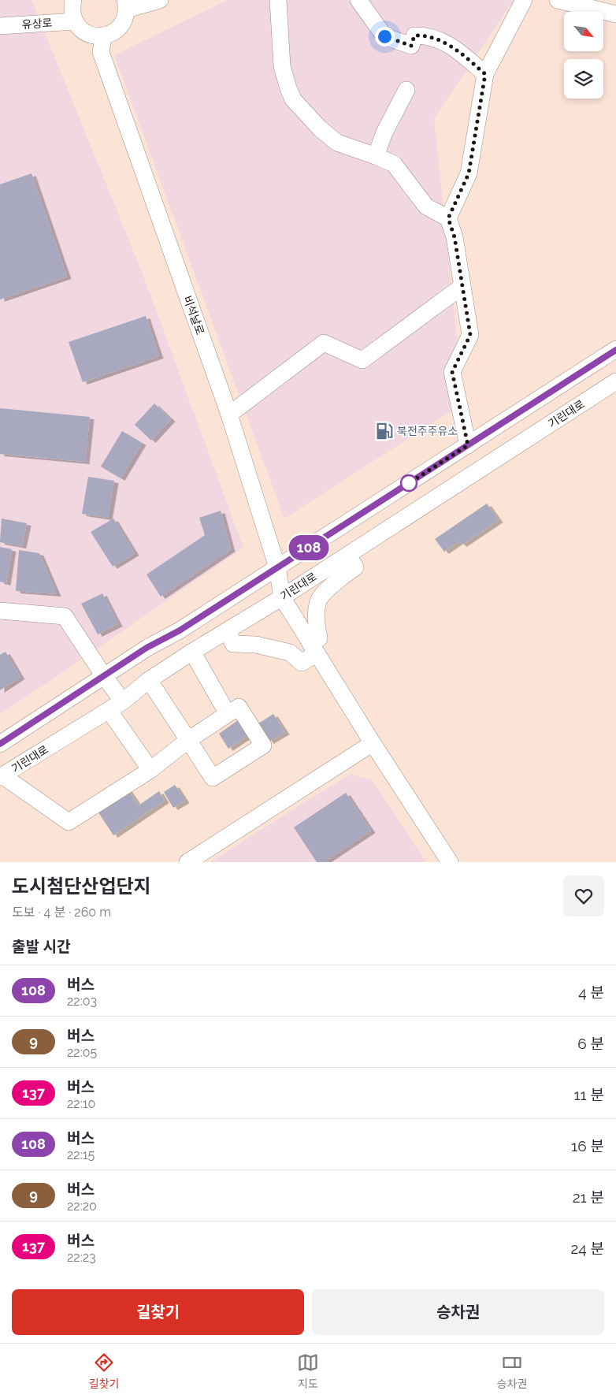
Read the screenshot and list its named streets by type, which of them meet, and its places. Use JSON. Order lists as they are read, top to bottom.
{
  "streets": {
    "street": ["유상로", "비석날로", "기린대로"]
  },
  "crossings": [
    ["비석날로", "기린대로"]
  ],
  "places": {
    "fuel station": ["북전주주유소"]
  },
  "lines": ["bus line 108"],
  "north": "bottom right",
  "page": {
    "on_map": "108",
    "heading": [
      ["도시첨단산업단지", "도보 · 4 분 · 260 m"],
      "출발 시간"
    ],
    "list": [
      {
        "mark": "108",
        "name": "버스",
        "note": "22:03",
        "value": "4 분"
      },
      {
        "mark": "9",
        "name": "버스",
        "note": "22:05",
        "value": "6 분"
      },
      {
        "mark": "137",
        "name": "버스",
        "note": "22:10",
        "value": "11 분"
      },
      {
        "mark": "108",
        "name": "버스",
        "note": "22:15",
        "value": "16 분"
      },
      {
        "mark": "9",
        "name": "버스",
        "note": "22:20",
        "value": "21 분"
      },
      {
        "mark": "137",
        "name": "버스",
        "note": "22:23",
        "value": "24 분"
      }
    ],
    "buttons": ["길찾기", "승차권"],
    "tabs": ["길찾기", "지도", "승차권"]
  }
}
